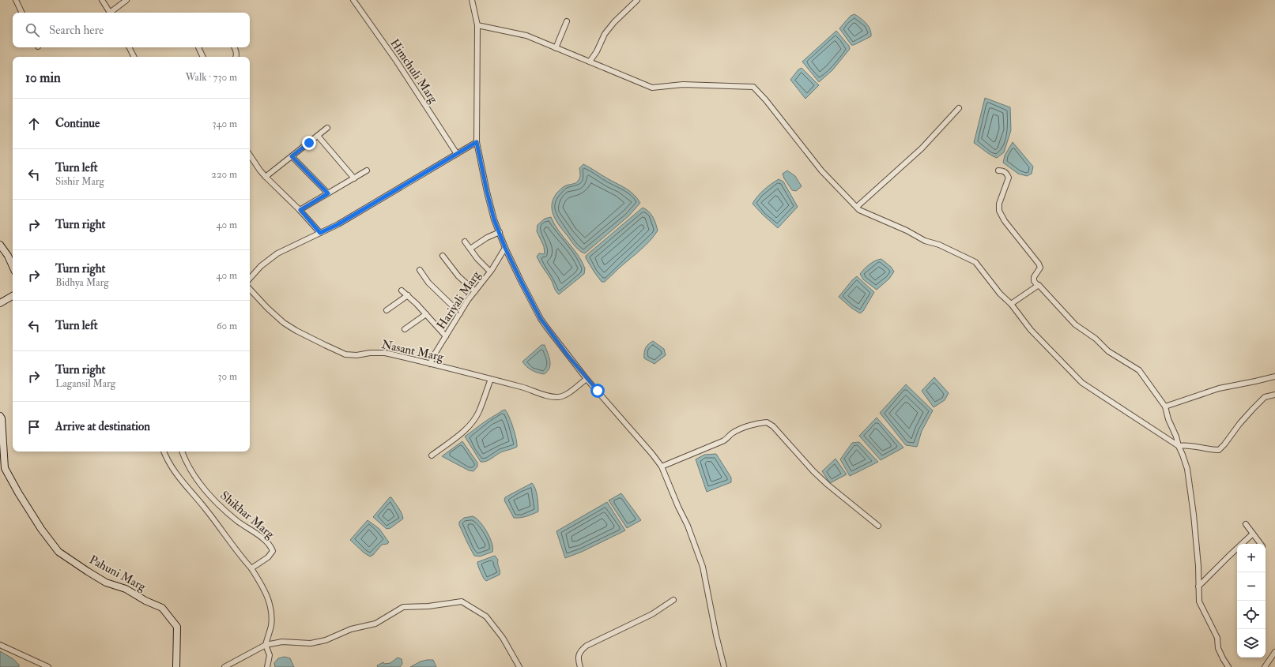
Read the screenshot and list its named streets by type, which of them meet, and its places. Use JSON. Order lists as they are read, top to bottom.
{
  "streets": {
    "street": [
      "Himchuli Marg",
      "Hariyali Marg",
      "Nasant Marg",
      "Shikhar Marg",
      "Pahuni Marg"
    ]
  },
  "crossings": [
    ["Hariyali Marg", "Nasant Marg"]
  ],
  "page": {
    "search": "Search here",
    "heading": ["10 min", "Walk · 730 m"],
    "list": [
      ["Continue", "340 m"],
      ["Turn left", "Sishir Marg", "220 m"],
      ["Turn right", "40 m"],
      ["Turn right", "Bidhya Marg", "40 m"],
      ["Turn left", "60 m"],
      ["Turn right", "Lagansil Marg", "30 m"],
      "Arrive at destination"
    ],
    "map_buttons": ["+", "−"]
  }
}
